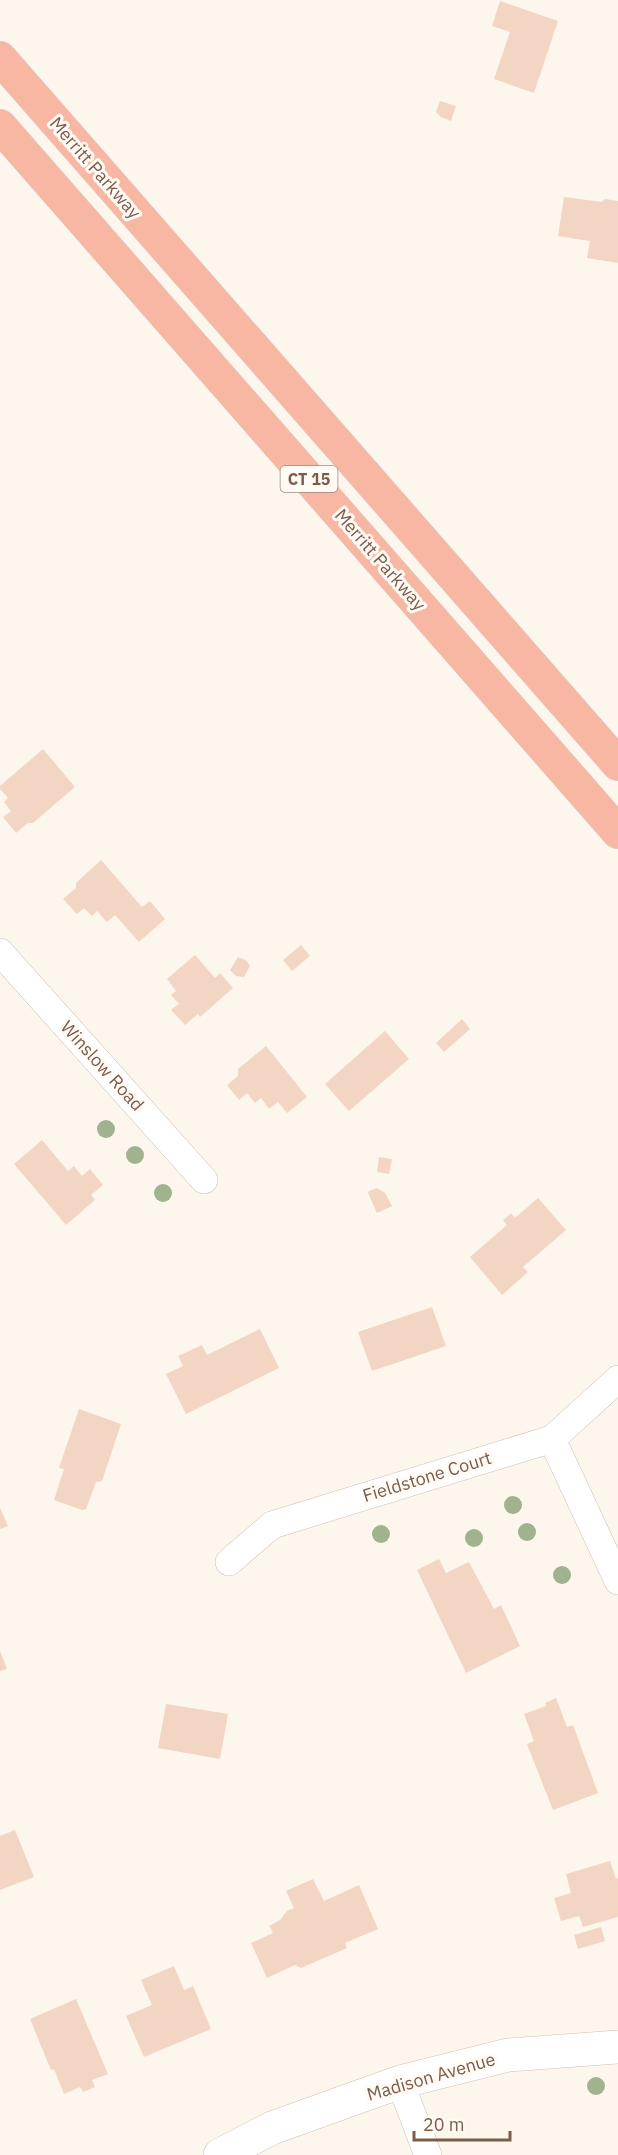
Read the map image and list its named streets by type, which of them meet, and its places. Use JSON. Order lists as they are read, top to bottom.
{
  "streets": {
    "highway": ["Merritt Parkway", "CT 15"],
    "street": ["Winslow Road", "Fieldstone Court", "Madison Avenue"]
  },
  "scale_bar": "20 m"
}
